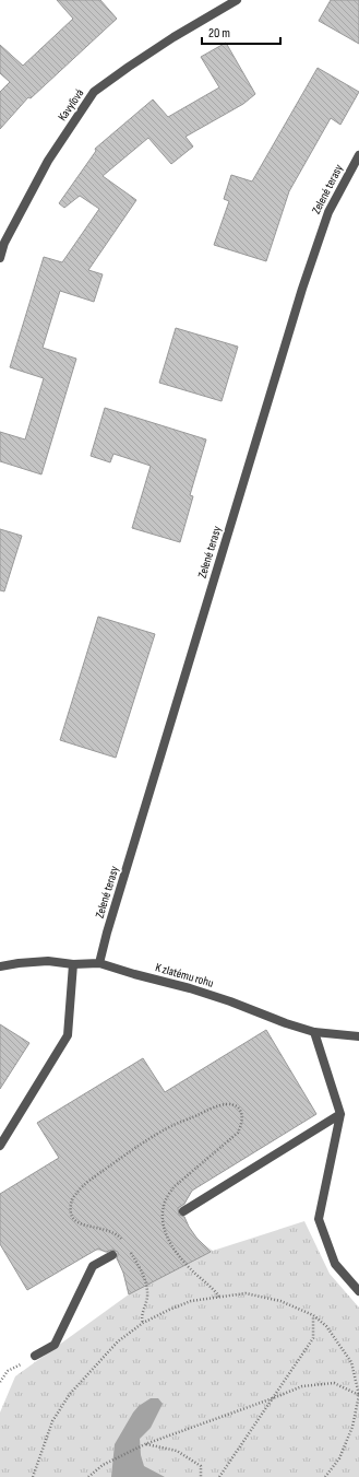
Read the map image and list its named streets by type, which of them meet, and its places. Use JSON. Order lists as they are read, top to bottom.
{
  "streets": {
    "street": ["Kavyľová", "Zelené terasy", "K zlatému rohu"]
  },
  "crossings": [
    ["Zelené terasy", "K zlatému rohu"]
  ],
  "scale_bar": "20 m"
}
